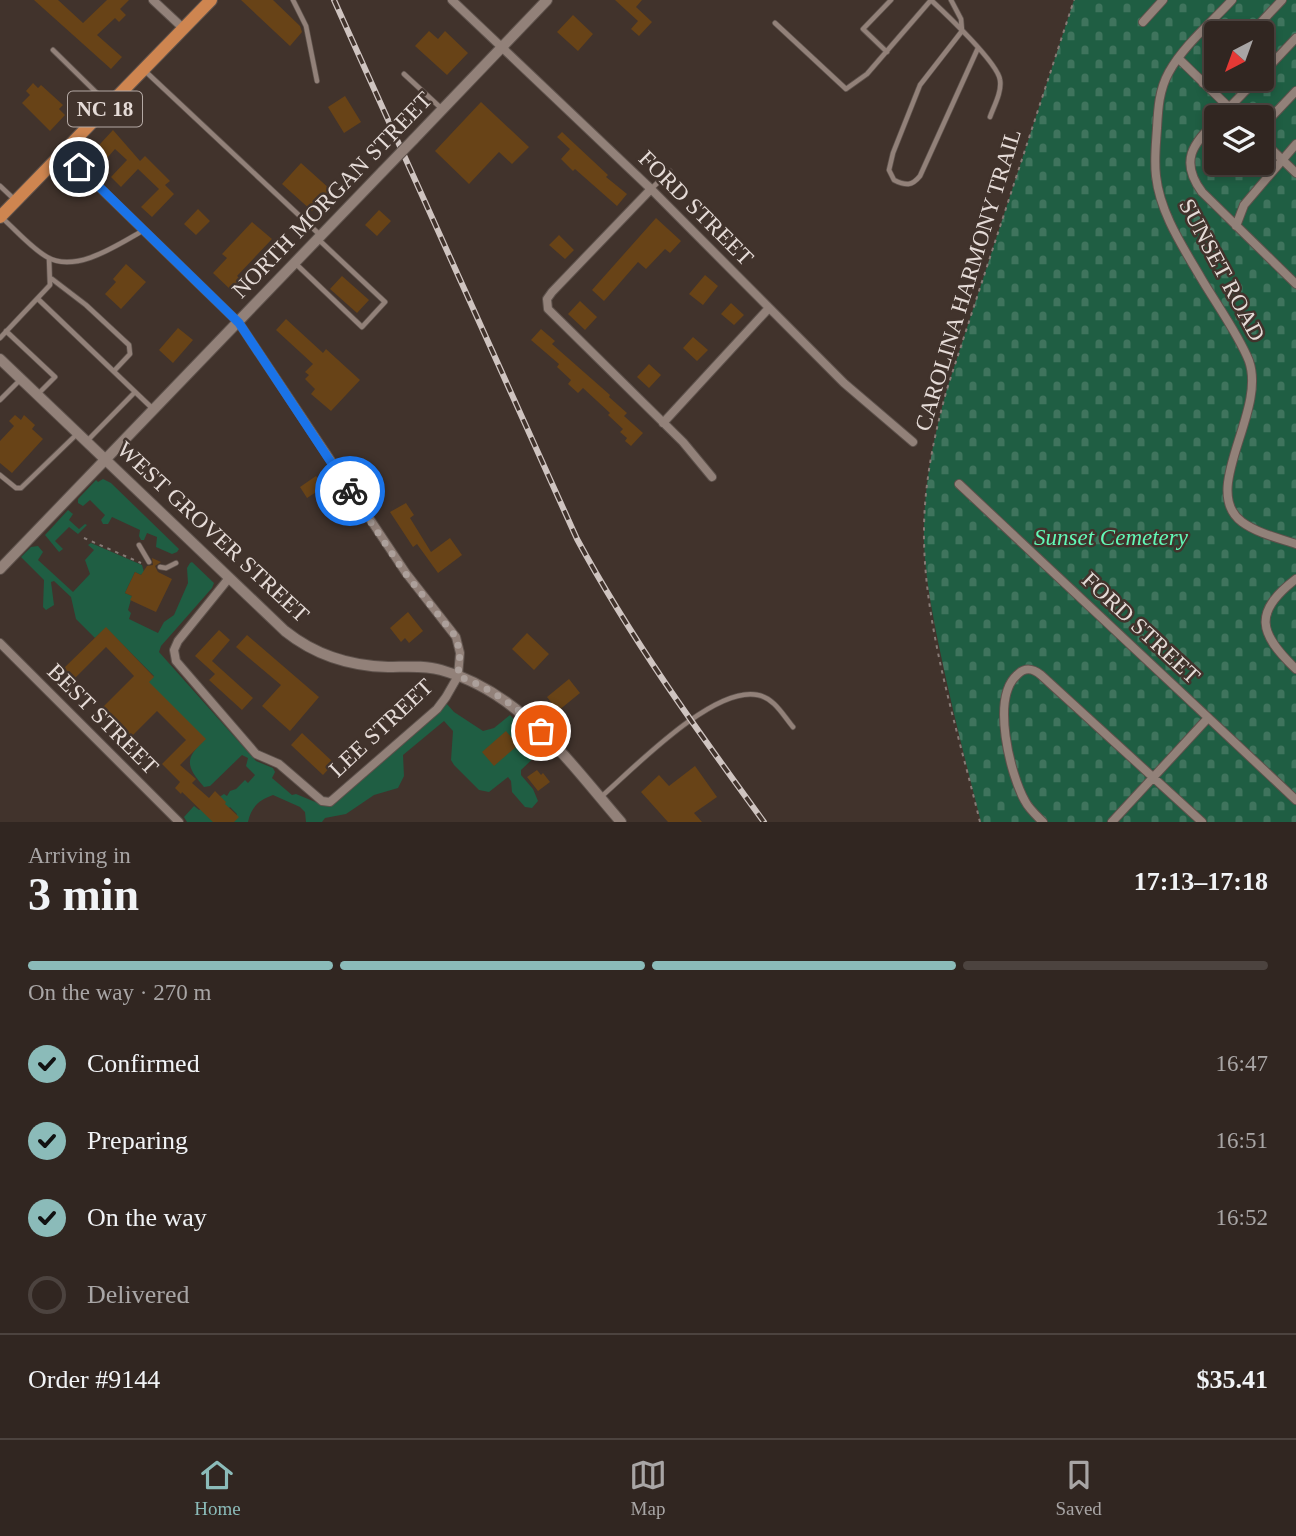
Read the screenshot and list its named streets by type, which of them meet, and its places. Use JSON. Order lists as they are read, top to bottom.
{
  "streets": {
    "main road": ["NC 18"],
    "street": [
      "NORTH MORGAN STREET",
      "FORD STREET",
      "SUNSET ROAD",
      "WEST GROVER STREET",
      "BEST STREET",
      "LEE STREET"
    ],
    "path": ["CAROLINA HARMONY TRAIL"]
  },
  "crossings": [
    ["NC 18", "LEE STREET"],
    ["NORTH MORGAN STREET", "FORD STREET"],
    ["NORTH MORGAN STREET", "WEST GROVER STREET"],
    ["NORTH MORGAN STREET", "LEE STREET"],
    ["WEST GROVER STREET", "LEE STREET"]
  ],
  "parks": ["Sunset Cemetery"],
  "north": "bottom left",
  "page": {
    "heading": ["3 min", "Arriving in", "17:13–17:18"],
    "panel": ["Order #9144", "$35.41"],
    "bar": "On the way · 270 m",
    "list": [
      ["Confirmed", "16:47"],
      ["Preparing", "16:51"],
      ["On the way", "16:52"],
      "Delivered"
    ],
    "tabs": ["Home", "Map", "Saved"]
  }
}
